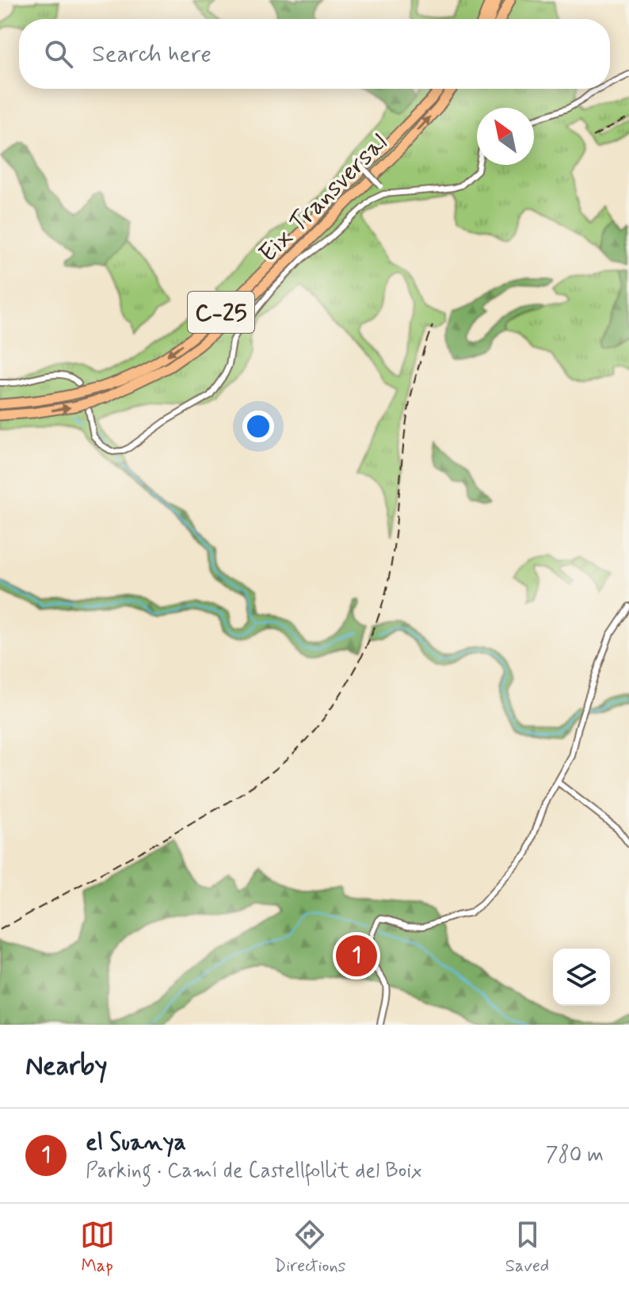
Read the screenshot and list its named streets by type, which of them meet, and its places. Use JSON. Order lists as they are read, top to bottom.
{
  "streets": {
    "highway": ["Eix Transversal", "C-25"]
  },
  "north": "top left",
  "page": {
    "search": "Search here",
    "pins": "1",
    "heading": "Nearby",
    "list": [
      {
        "mark": "1",
        "name": "el Suanya",
        "note": "Parking · Camí de Castellfollit del Boix",
        "value": "780 m"
      }
    ],
    "nav": ["Map", "Directions", "Saved"]
  }
}
